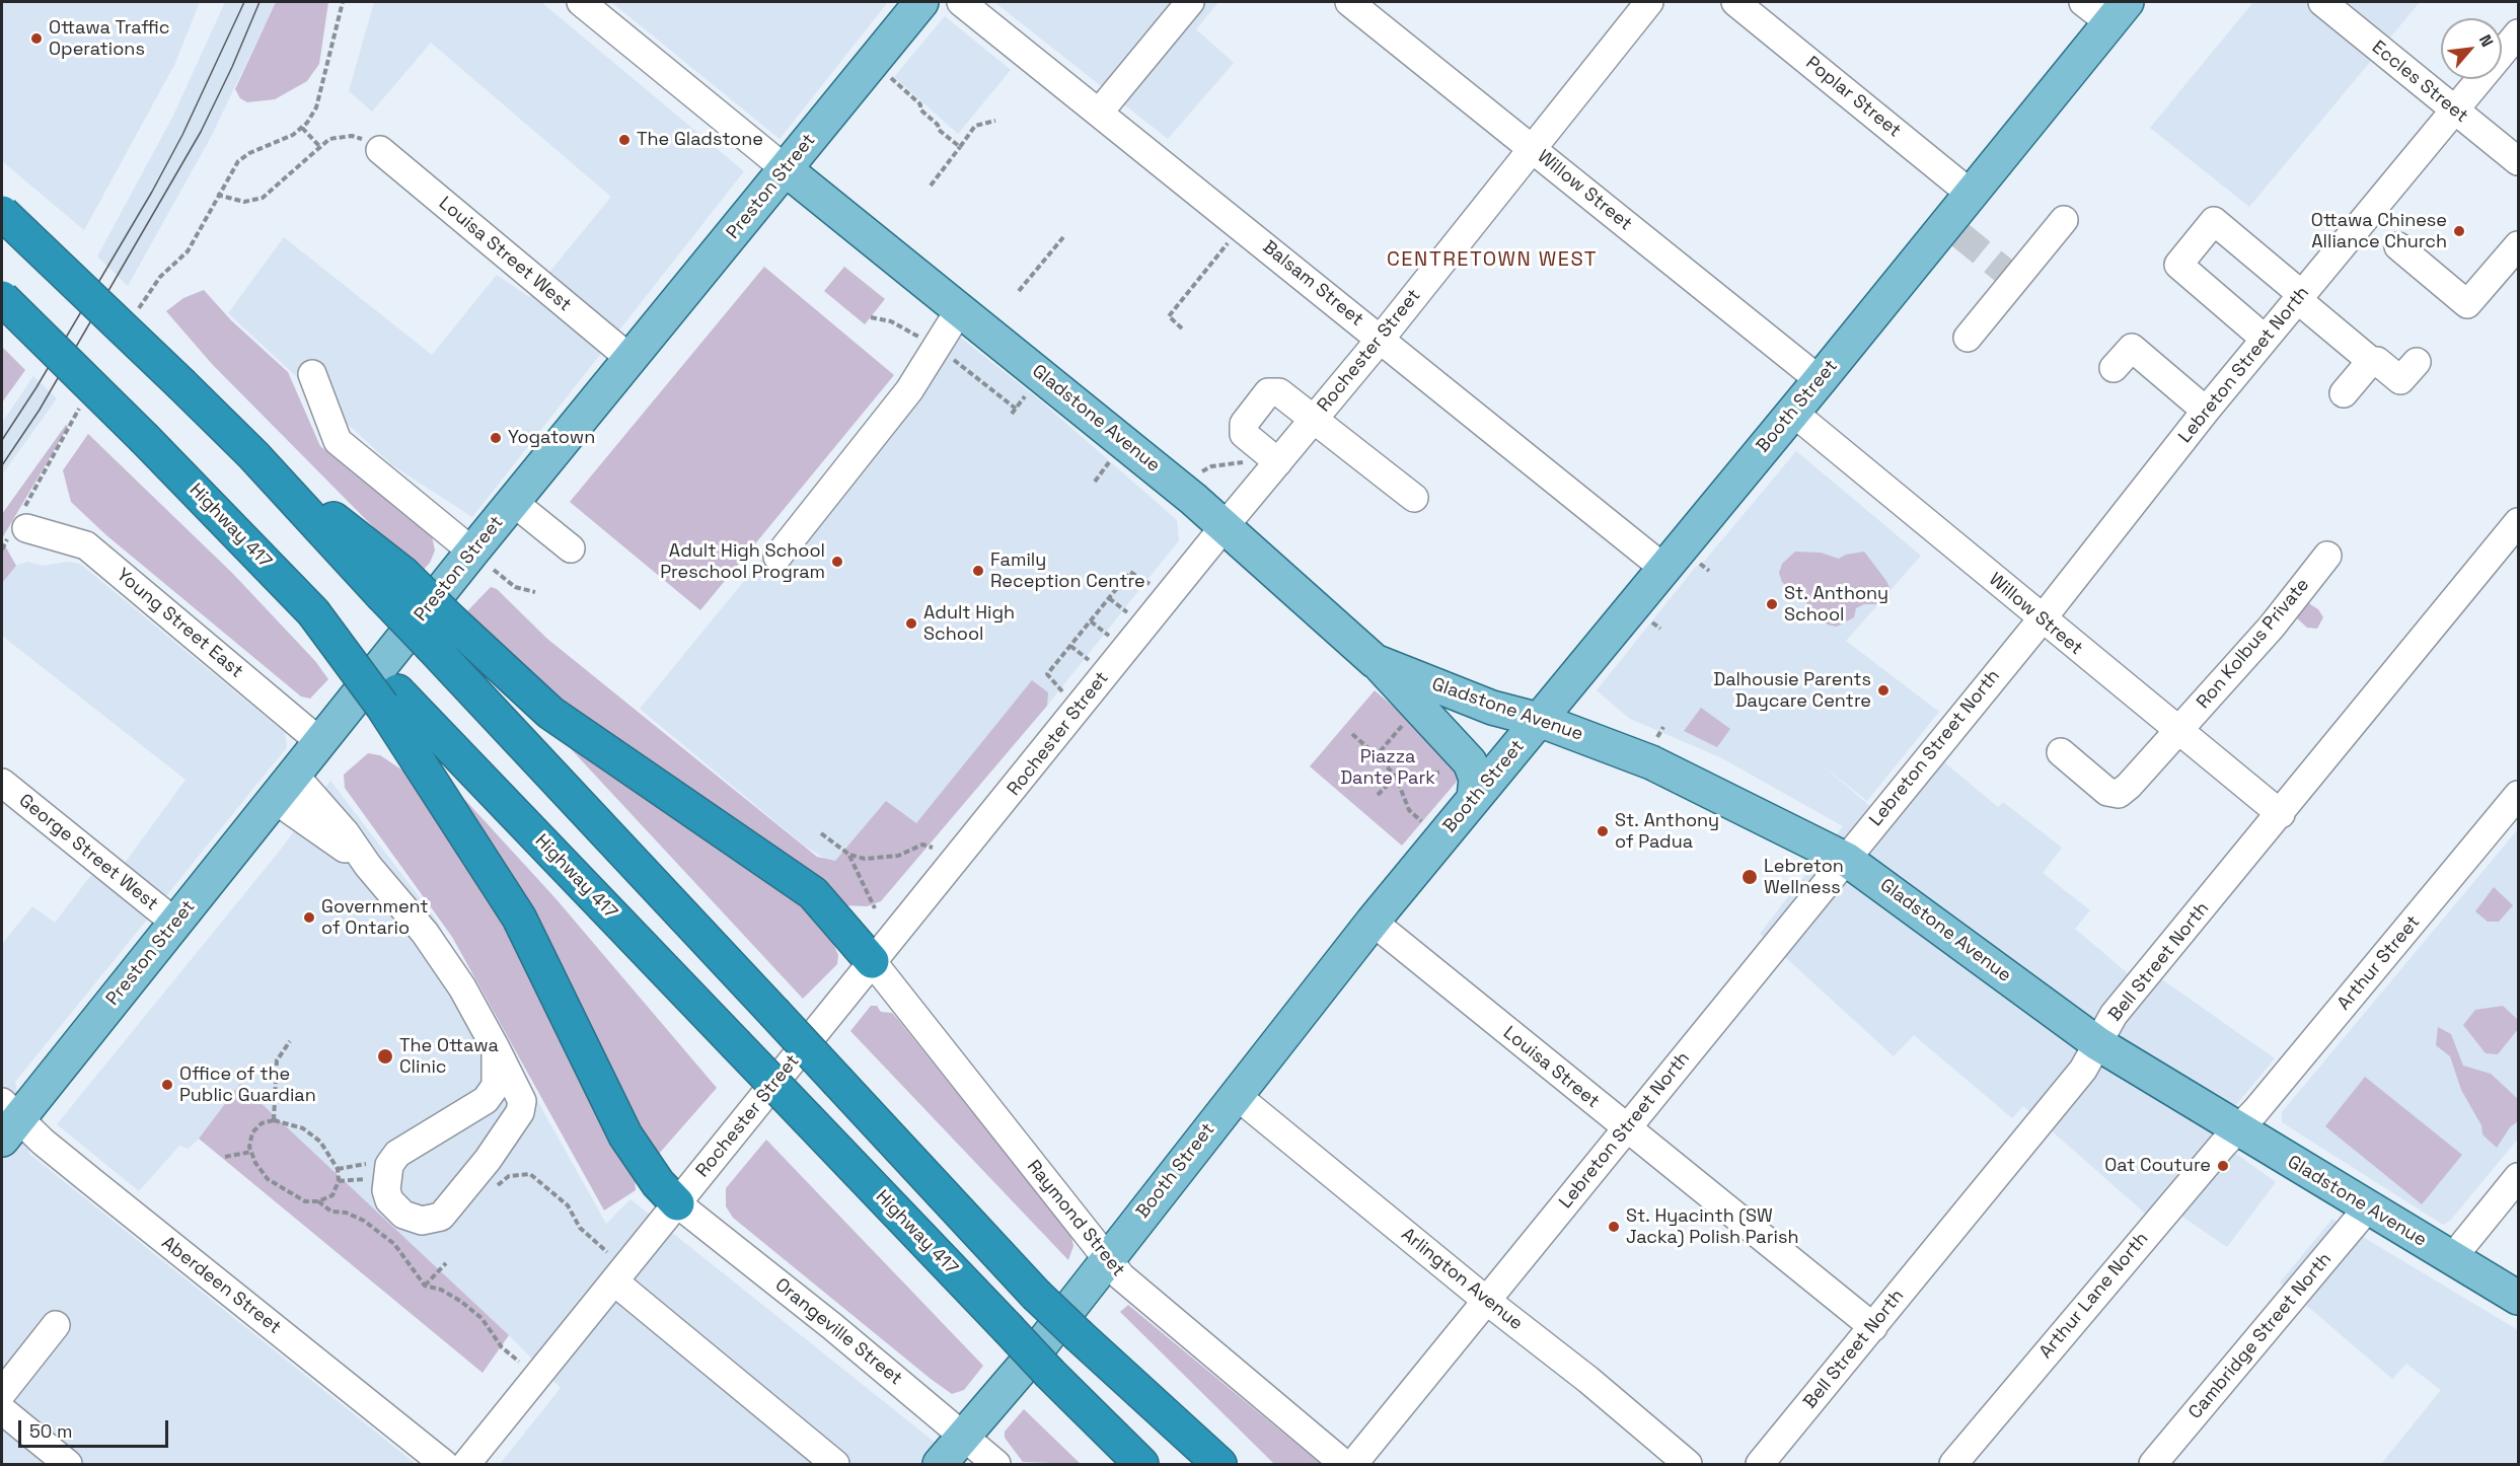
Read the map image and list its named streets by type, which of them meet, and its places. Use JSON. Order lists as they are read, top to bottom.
{
  "streets": {
    "highway": ["Highway 417"],
    "main road": ["Preston Street", "Booth Street", "Gladstone Avenue"],
    "street": [
      "Eccles Street",
      "Poplar Street",
      "Willow Street",
      "Louisa Street West",
      "Balsam Street",
      "Rochester Street",
      "Lebreton Street North",
      "Young Street East",
      "Ron Kolbus Private",
      "George Street West",
      "Bell Street North",
      "Arthur Street",
      "Louisa Street",
      "Raymond Street",
      "Arlington Avenue",
      "Aberdeen Street",
      "Arthur Lane North",
      "Orangeville Street",
      "Cambridge Street North"
    ]
  },
  "crossings": [
    ["Eccles Street", "Lebreton Street North"],
    ["Poplar Street", "Booth Street"],
    ["Preston Street", "Louisa Street West"],
    ["Preston Street", "Gladstone Avenue"],
    ["Preston Street", "Young Street East"],
    ["Preston Street", "George Street West"],
    ["Preston Street", "Aberdeen Street"],
    ["Willow Street", "Rochester Street"],
    ["Willow Street", "Lebreton Street North"],
    ["Willow Street", "Booth Street"],
    ["Willow Street", "Ron Kolbus Private"],
    ["Willow Street", "Bell Street North"],
    ["Balsam Street", "Rochester Street"],
    ["Balsam Street", "Booth Street"],
    ["Rochester Street", "Gladstone Avenue"],
    ["Rochester Street", "Raymond Street"],
    ["Rochester Street", "Orangeville Street"],
    ["Lebreton Street North", "Gladstone Avenue"],
    ["Lebreton Street North", "Louisa Street"],
    ["Lebreton Street North", "Arlington Avenue"],
    ["Booth Street", "Gladstone Avenue"],
    ["Booth Street", "Louisa Street"],
    ["Booth Street", "Raymond Street"],
    ["Booth Street", "Arlington Avenue"],
    ["Booth Street", "Orangeville Street"],
    ["Gladstone Avenue", "Bell Street North"],
    ["Gladstone Avenue", "Arthur Street"],
    ["Gladstone Avenue", "Arthur Lane North"],
    ["Gladstone Avenue", "Cambridge Street North"],
    ["Bell Street North", "Louisa Street"],
    ["Arthur Street", "Arthur Lane North"]
  ],
  "districts": ["CENTRETOWN WEST"],
  "parks": ["Piazza Dante Park"],
  "places": [
    "Ottawa Traffic Operations",
    "The Gladstone",
    "Ottawa Chinese Alliance Church",
    "Yogatown",
    "Adult High School Preschool Program",
    "Family Reception Centre",
    "St. Anthony School",
    "Adult High School",
    "Dalhousie Parents Daycare Centre",
    "St. Anthony of Padua",
    "Lebreton Wellness",
    "Government of Ontario",
    "The Ottawa Clinic",
    "Office of the Public Guardian",
    "Oat Couture",
    "St. Hyacinth (SW Jacka) Polish Parish"
  ],
  "scale_bar": "50 m",
  "north": "top right"
}
